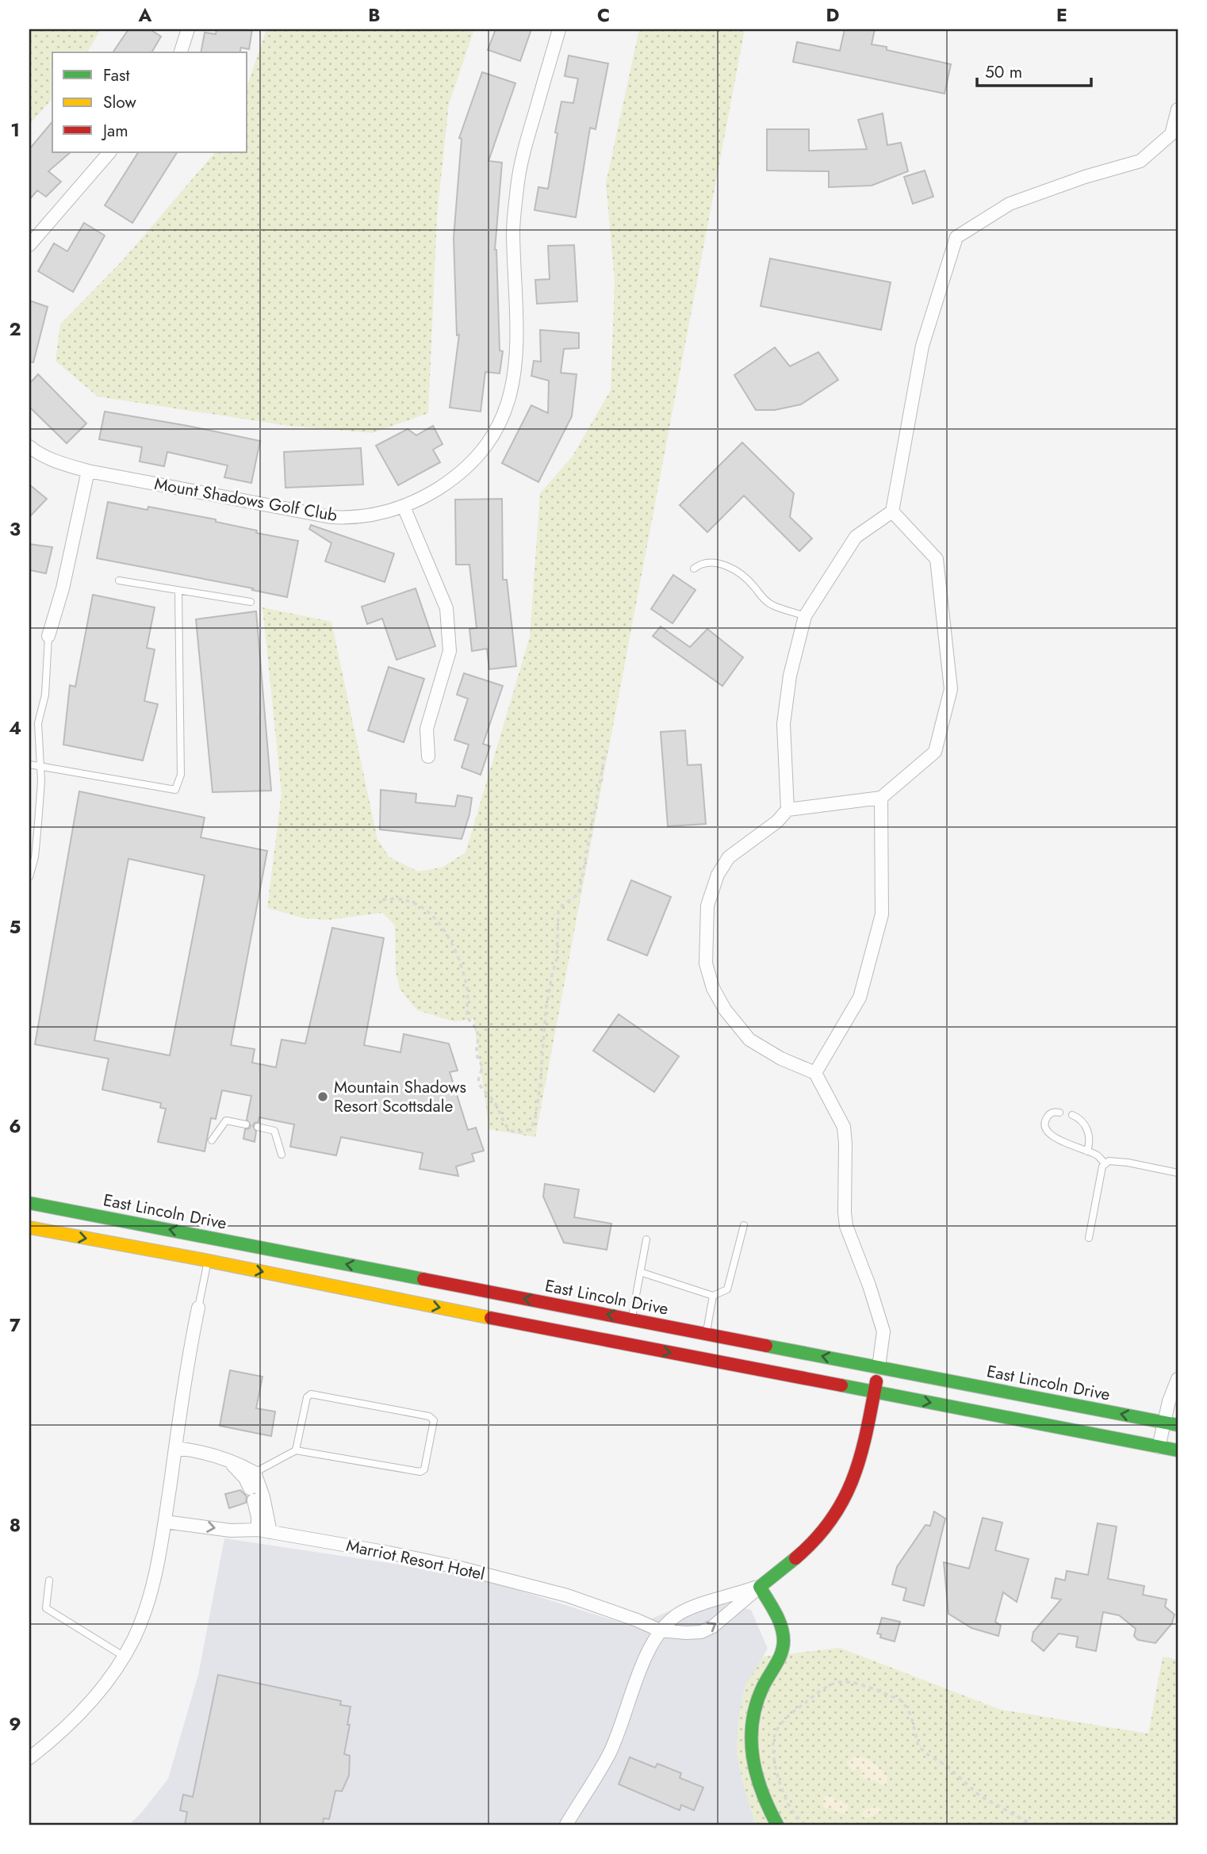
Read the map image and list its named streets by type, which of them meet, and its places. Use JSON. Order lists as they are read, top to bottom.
{
  "streets": {
    "main road": ["East Lincoln Drive"],
    "street": ["Mount Shadows Golf Club", "Marriot Resort Hotel"]
  },
  "places": ["Mountain Shadows Resort Scottsdale"],
  "legend": ["Fast", "Slow", "Jam"],
  "scale_bar": "50 m",
  "grid": {
    "columns": [
      "A",
      "B",
      "C",
      "D",
      "E"
    ],
    "rows": [
      "1",
      "2",
      "3",
      "4",
      "5",
      "6",
      "7",
      "8",
      "9"
    ]
  }
}
